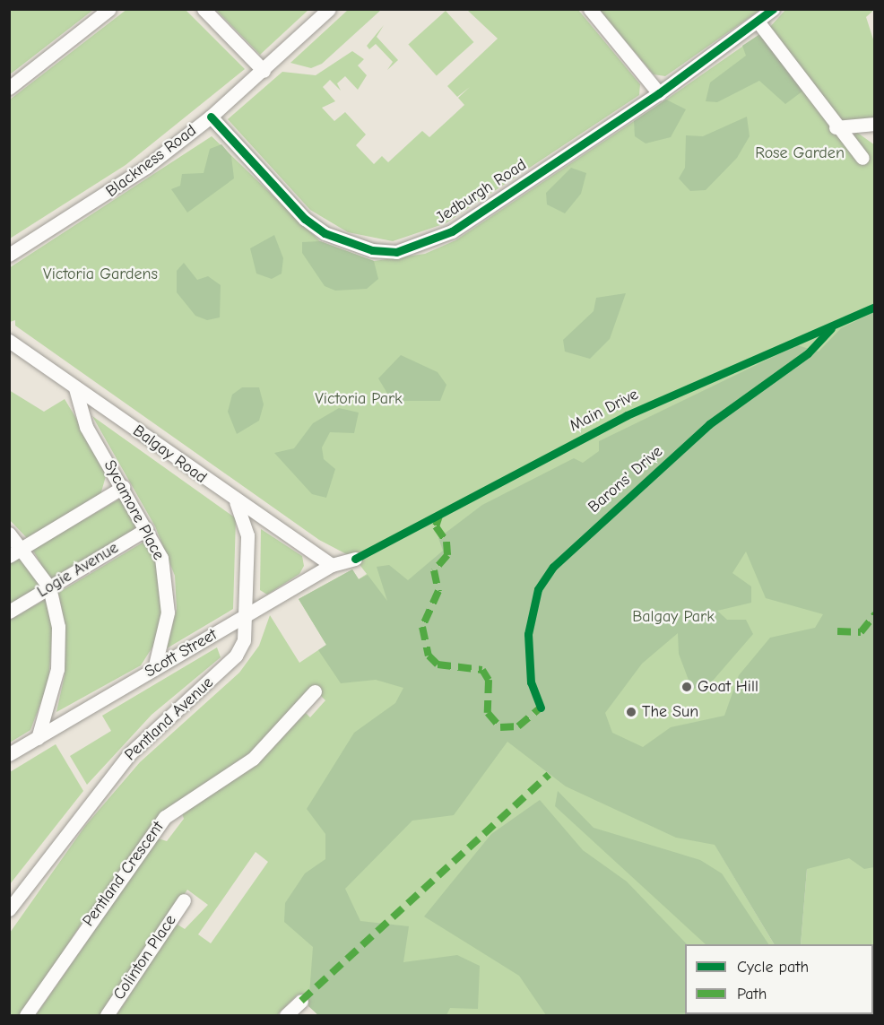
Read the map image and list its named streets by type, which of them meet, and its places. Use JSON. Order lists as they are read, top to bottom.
{
  "streets": {
    "street": [
      "Blackness Road",
      "Jedburgh Road",
      "Balgay Road",
      "Sycamore Place",
      "Logie Avenue",
      "Scott Street",
      "Pentland Avenue",
      "Pentland Crescent",
      "Colinton Place"
    ],
    "cycle path": ["Main Drive", "Barons' Drive"]
  },
  "crossings": [
    ["Blackness Road", "Jedburgh Road"],
    ["Balgay Road", "Sycamore Place"],
    ["Balgay Road", "Scott Street"],
    ["Balgay Road", "Pentland Avenue"],
    ["Sycamore Place", "Logie Avenue"],
    ["Sycamore Place", "Scott Street"],
    ["Scott Street", "Pentland Avenue"]
  ],
  "parks": [
    "Rose Garden",
    "Victoria Gardens",
    "Victoria Park",
    "Balgay Park"
  ],
  "places": ["Goat Hill", "The Sun"],
  "legend": ["Cycle path", "Path"]
}
